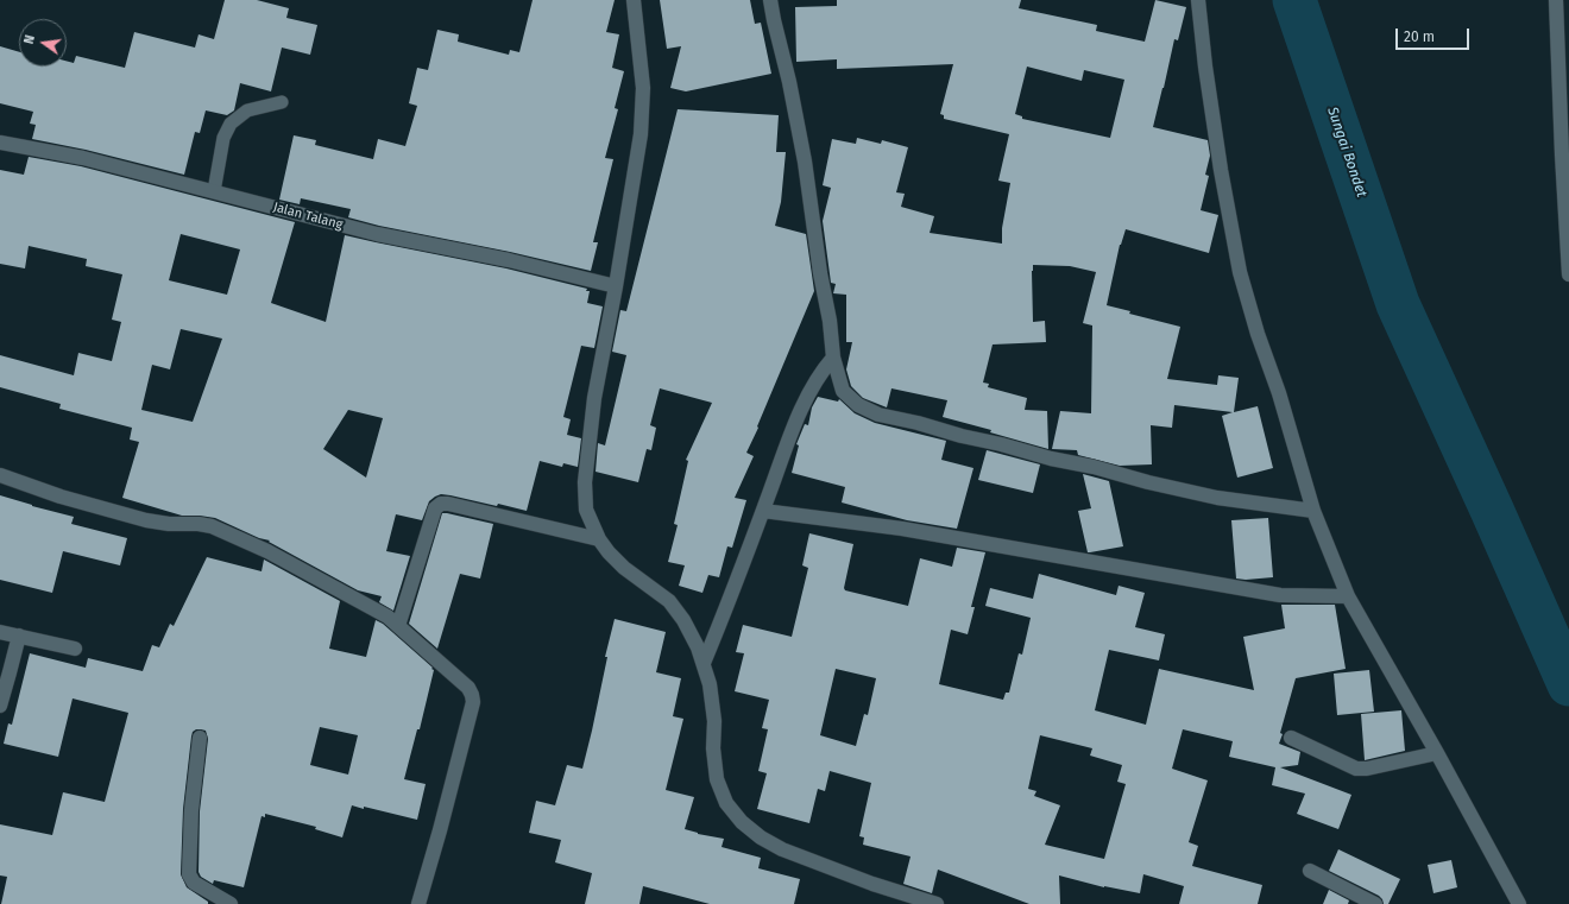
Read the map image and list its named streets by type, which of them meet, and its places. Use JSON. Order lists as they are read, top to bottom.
{
  "streets": {
    "street": ["Jalan Talang"]
  },
  "water": ["Sungai Bondet"],
  "scale_bar": "20 m",
  "north": "left"
}
